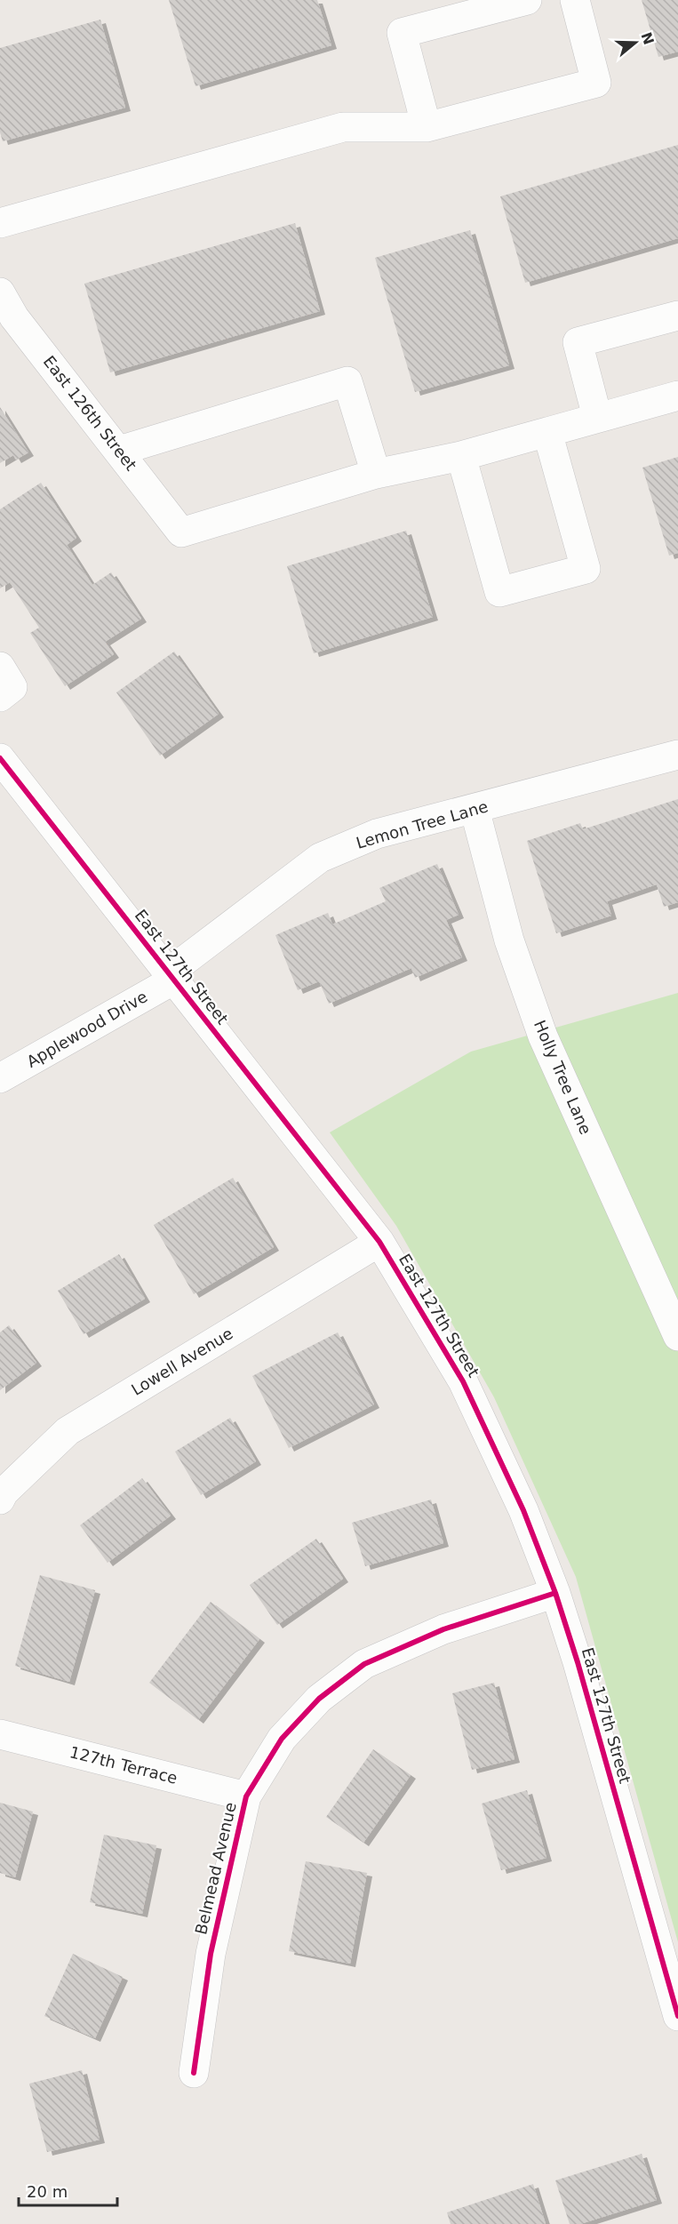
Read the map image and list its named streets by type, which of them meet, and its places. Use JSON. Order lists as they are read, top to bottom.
{
  "streets": {
    "street": [
      "East 126th Street",
      "Lemon Tree Lane",
      "East 127th Street",
      "Applewood Drive",
      "Holly Tree Lane",
      "Lowell Avenue",
      "127th Terrace",
      "Belmead Avenue"
    ]
  },
  "crossings": [
    ["Lemon Tree Lane", "East 127th Street"],
    ["Lemon Tree Lane", "Applewood Drive"],
    ["Lemon Tree Lane", "Holly Tree Lane"],
    ["East 127th Street", "Applewood Drive"],
    ["East 127th Street", "Lowell Avenue"],
    ["East 127th Street", "Belmead Avenue"],
    ["127th Terrace", "Belmead Avenue"]
  ],
  "scale_bar": "20 m",
  "north": "right"
}
